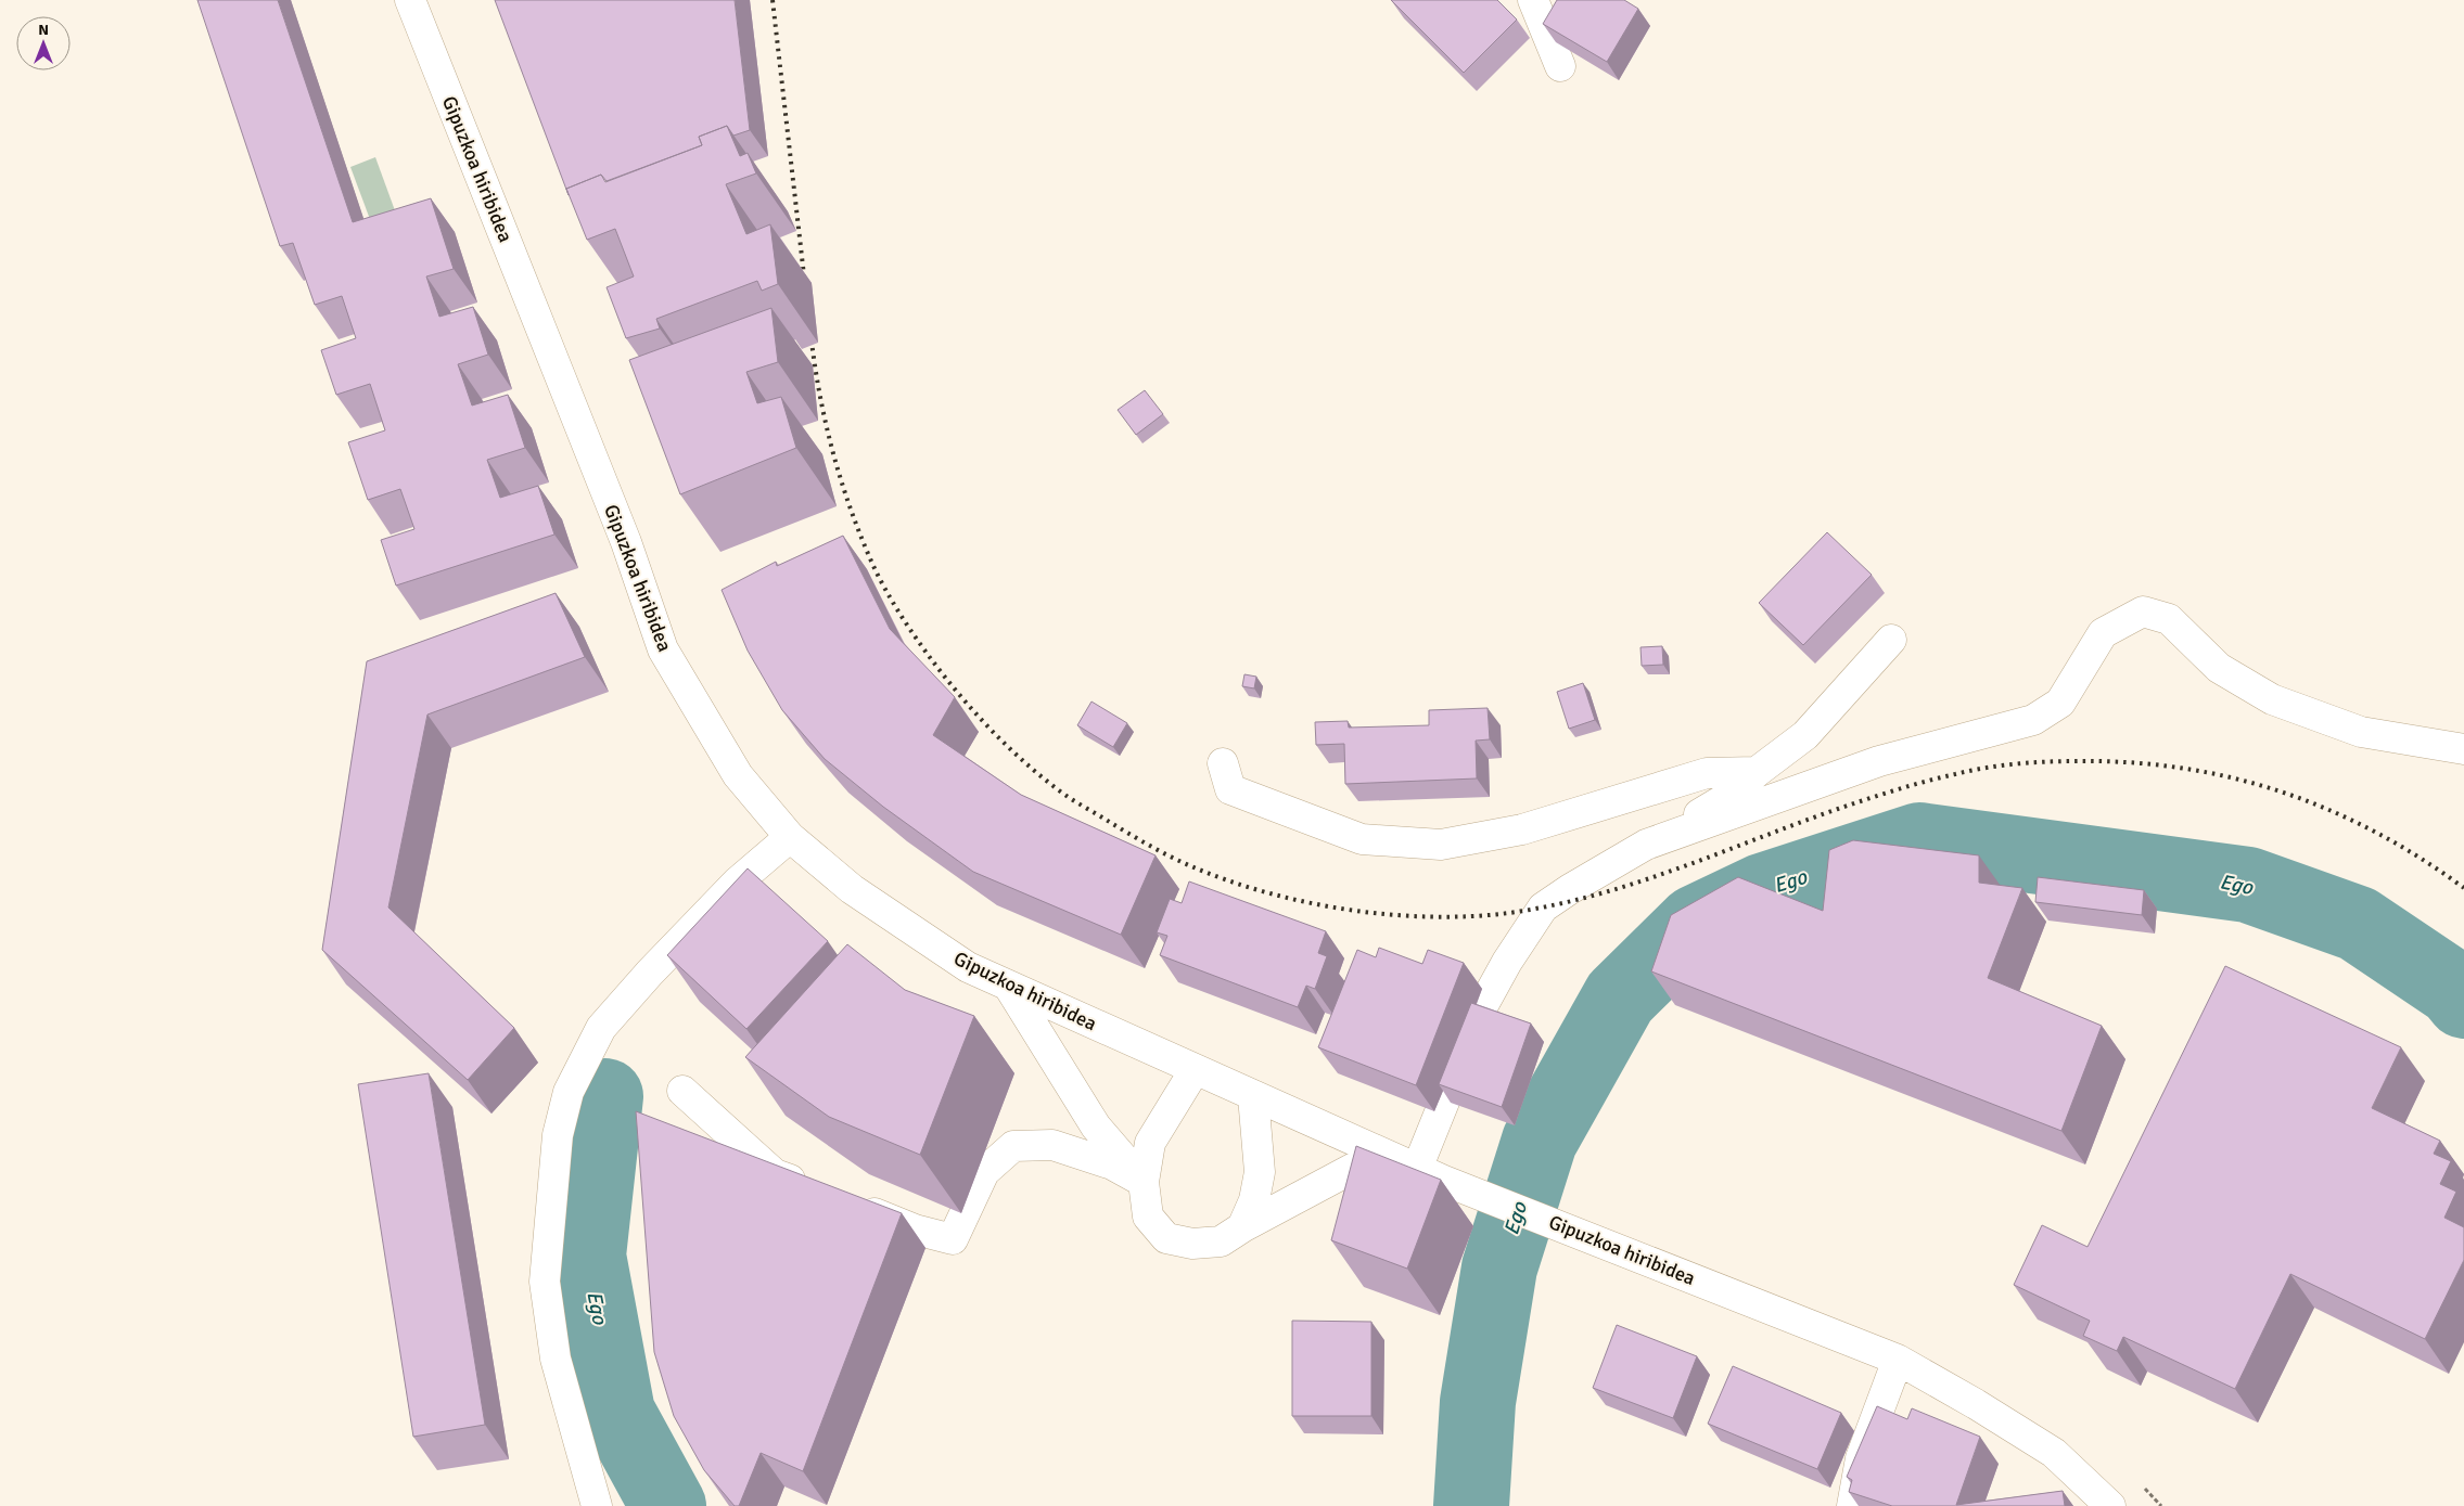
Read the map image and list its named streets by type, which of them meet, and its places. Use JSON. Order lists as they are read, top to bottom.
{
  "streets": {
    "street": ["Gipuzkoa hiribidea"]
  },
  "water": ["Ego"],
  "north": "top"
}
